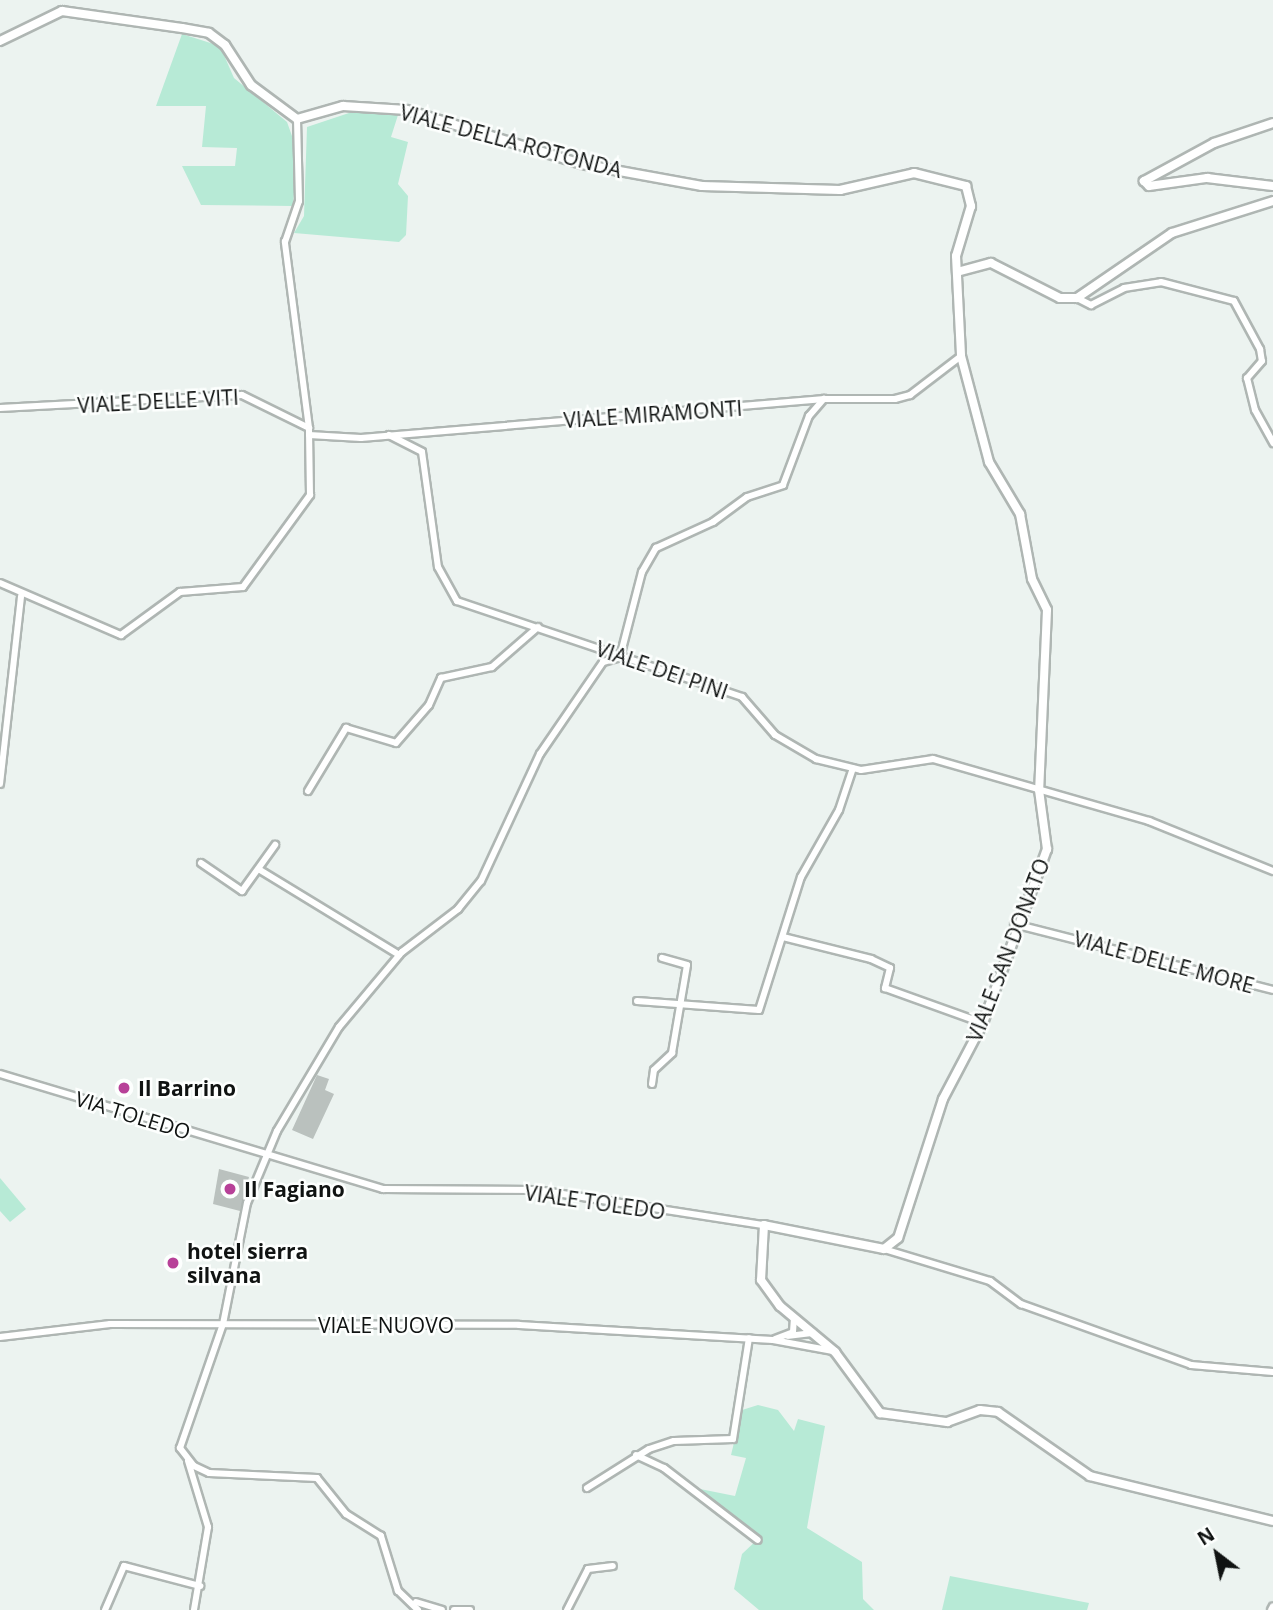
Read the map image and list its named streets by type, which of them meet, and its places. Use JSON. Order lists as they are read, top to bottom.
{
  "streets": {
    "street": [
      "VIALE DELLA ROTONDA",
      "VIALE DELLE VITI",
      "VIALE MIRAMONTI",
      "VIALE DEI PINI",
      "VIALE SAN DONATO",
      "VIALE DELLE MORE",
      "VIA TOLEDO",
      "VIALE TOLEDO",
      "VIALE NUOVO"
    ]
  },
  "crossings": [
    ["VIALE DELLA ROTONDA", "VIALE SAN DONATO"],
    ["VIALE DELLE VITI", "VIALE MIRAMONTI"],
    ["VIALE MIRAMONTI", "VIALE DEI PINI"],
    ["VIALE MIRAMONTI", "VIALE SAN DONATO"],
    ["VIALE DEI PINI", "VIALE SAN DONATO"],
    ["VIALE SAN DONATO", "VIALE DELLE MORE"],
    ["VIALE SAN DONATO", "VIALE TOLEDO"],
    ["VIA TOLEDO", "VIALE TOLEDO"]
  ],
  "places": ["Il Barrino", "Il Fagiano", "hotel sierra silvana"],
  "north": "top left"
}
